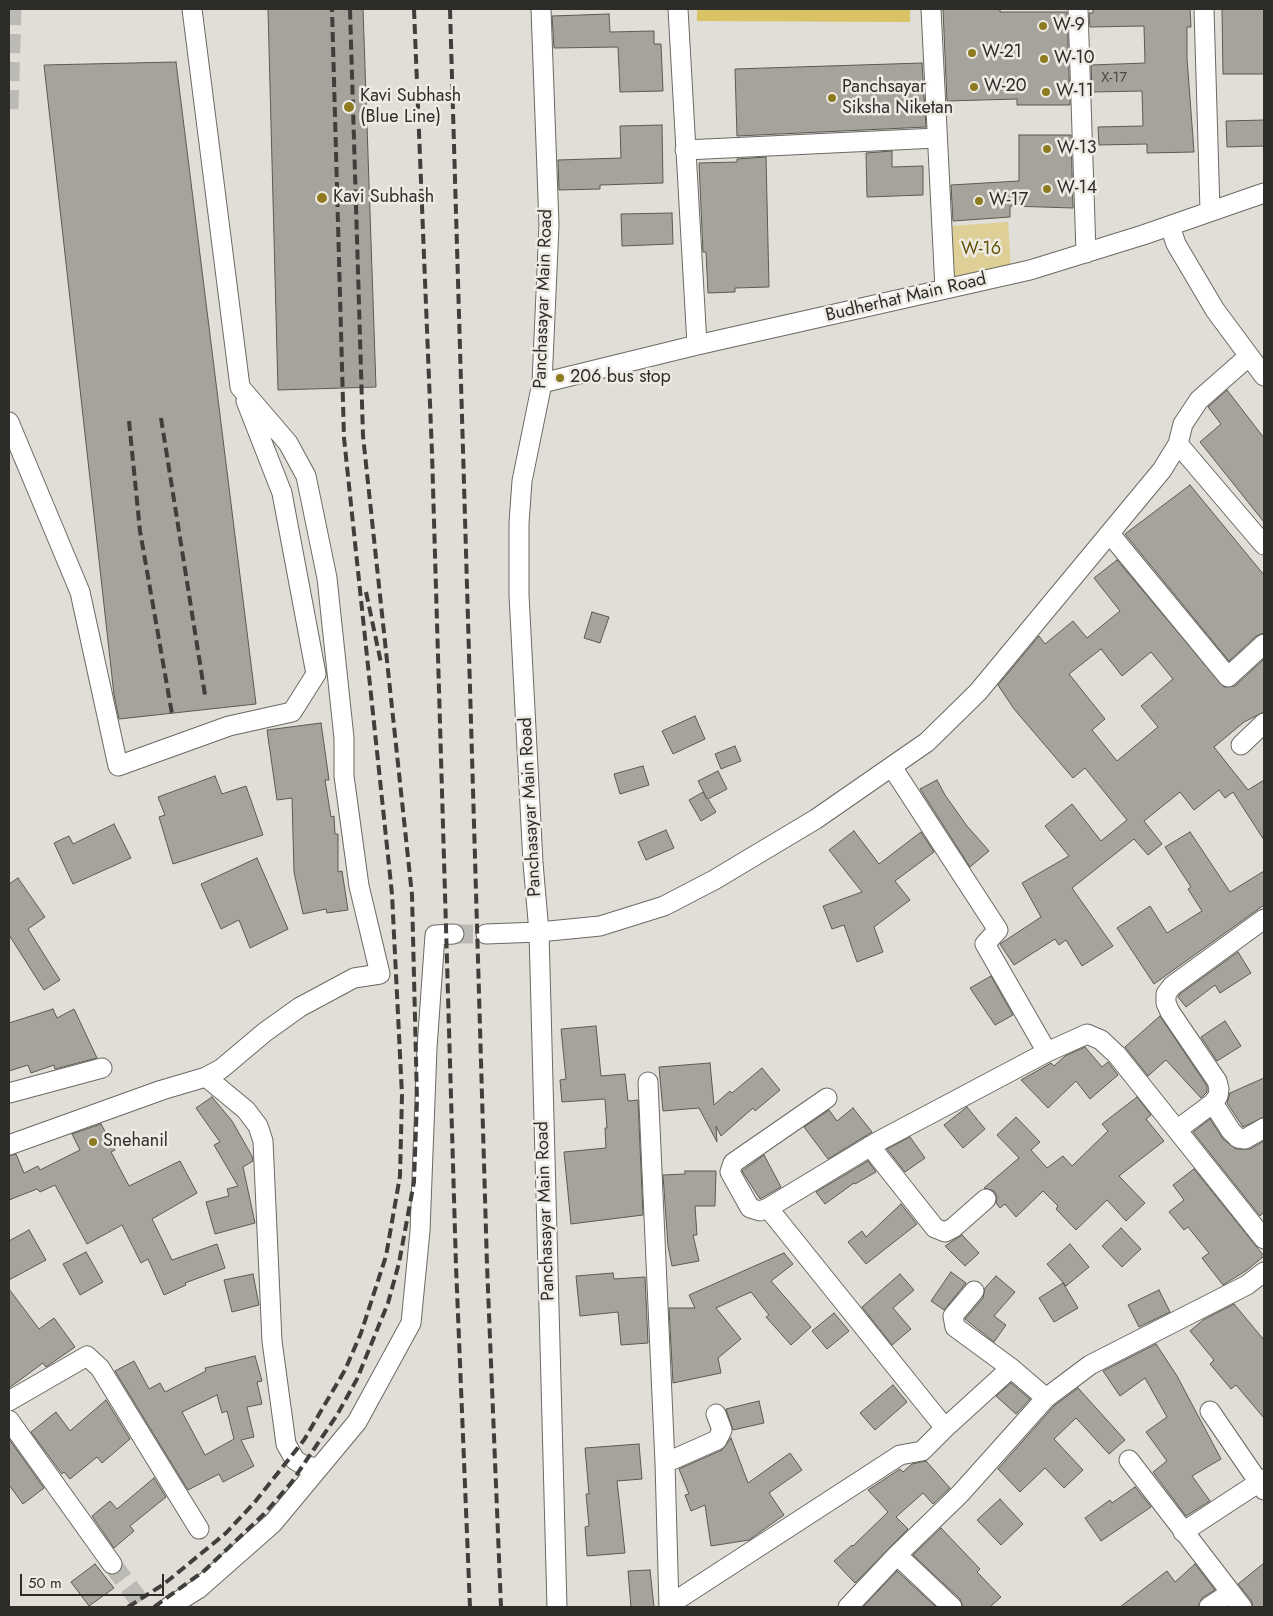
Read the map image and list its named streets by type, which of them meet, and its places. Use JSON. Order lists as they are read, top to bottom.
{
  "streets": {
    "street": ["Budherhat Main Road", "Panchasayar Main Road"]
  },
  "crossings": [
    ["Budherhat Main Road", "Panchasayar Main Road"]
  ],
  "parks": ["W-16"],
  "places": [
    "W-9",
    "W-21",
    "W-10",
    "W-20",
    "W-11",
    "Panchsayar Siksha Niketan",
    "Kavi Subhash (Blue Line)",
    "W-13",
    "W-14",
    "Kavi Subhash",
    "W-17",
    "206 bus stop",
    "Snehanil"
  ],
  "house_numbers": ["X-17"],
  "scale_bar": "50 m"
}
